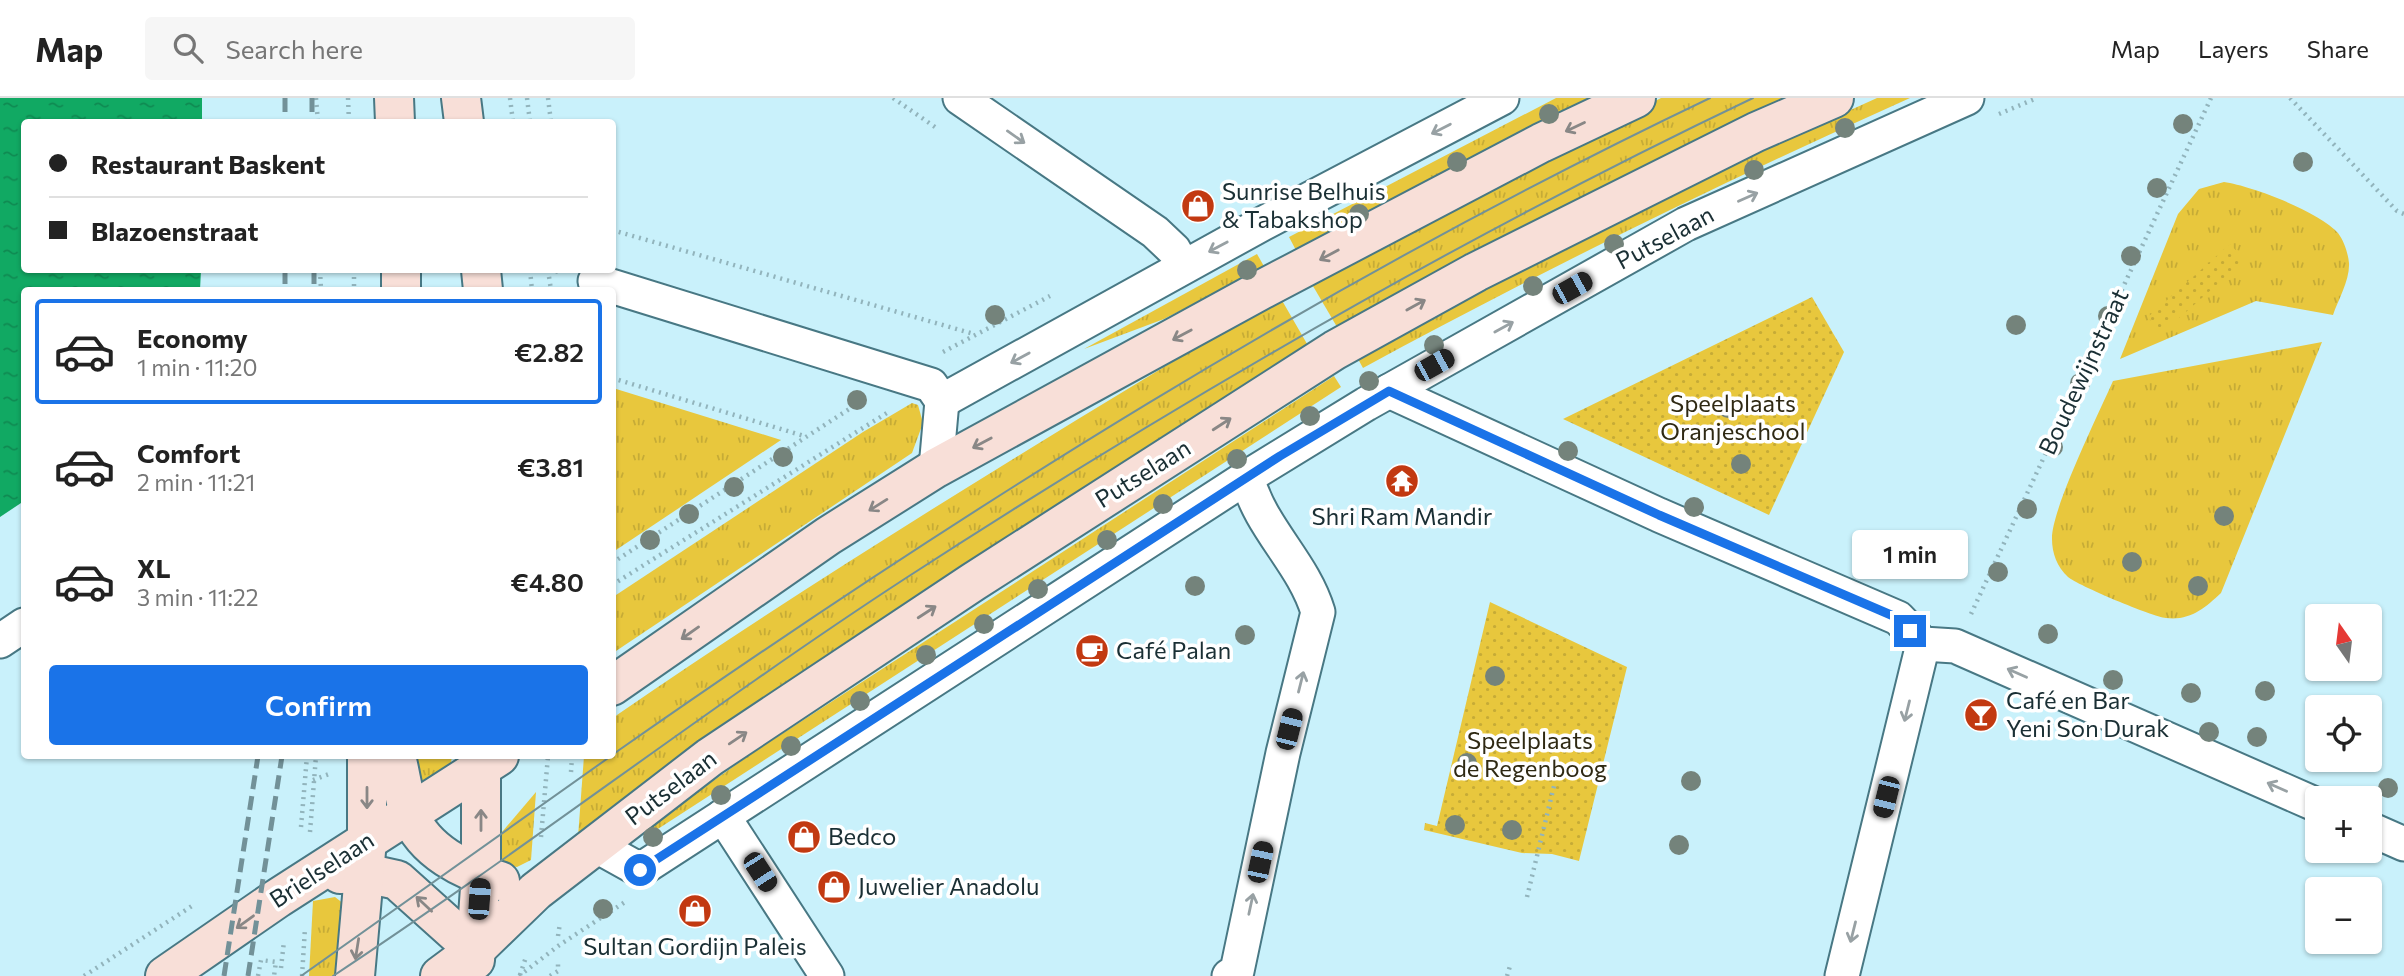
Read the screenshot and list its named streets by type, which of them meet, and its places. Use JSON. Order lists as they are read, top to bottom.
{
  "streets": {
    "main road": ["Putselaan", "Brielselaan"],
    "path": ["Boudewijnstraat"]
  },
  "one_way": ["Brielselaan"],
  "parks": ["Speelplaats Oranjeschool", "Speelplaats de Regenboog"],
  "places": {
    "shop": [
      "Sunrise Belhuis & Tabakshop",
      "Bedco",
      "Juwelier Anadolu",
      "Sultan Gordijn Paleis"
    ],
    "temple": ["Shri Ram Mandir"],
    "cafe": ["Café Palan"],
    "bar": ["Café en Bar Yeni Son Durak"]
  },
  "north": "top",
  "page": {
    "header": "Map",
    "search": "Search here",
    "nav": ["Map", "Layers", "Share"],
    "banner": ["Restaurant Baskent", "Blazoenstraat"],
    "list": [
      {
        "name": "Economy",
        "note": "1 min · 11:20",
        "value": "€2.82"
      },
      {
        "name": "Comfort",
        "note": "2 min · 11:21",
        "value": "€3.81"
      },
      {
        "name": "XL",
        "note": "3 min · 11:22",
        "value": "€4.80"
      }
    ],
    "bubble": "1 min",
    "map_buttons": ["+", "−"],
    "buttons": "Confirm"
  }
}
